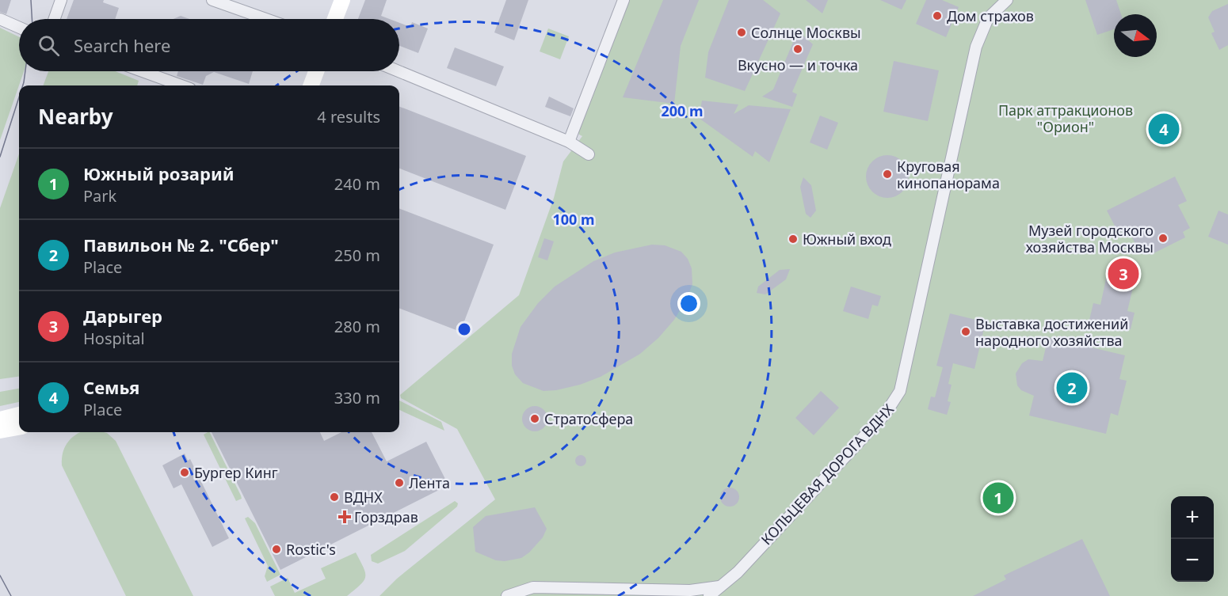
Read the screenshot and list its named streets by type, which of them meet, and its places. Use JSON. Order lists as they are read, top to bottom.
{
  "streets": {
    "street": ["КОЛЬЦЕВАЯ ДОРОГА ВДНХ"]
  },
  "parks": ["Парк аттракционов \"Орион\""],
  "places": {
    "other": [
      "Дом страхов",
      "Солнце Москвы",
      "Вкусно — и точка",
      "Круговая кинопанорама",
      "Музей городского хозяйства Москвы",
      "Южный вход",
      "Выставка достижений народного хозяйства",
      "Стратосфера",
      "Бургер Кинг",
      "Лента",
      "ВДНХ",
      "Rostic's"
    ],
    "health": ["Горздрав"]
  },
  "north": "right",
  "page": {
    "search": "Search here",
    "heading": ["Nearby", "4 results"],
    "pins": [
      "4",
      "3",
      "2",
      "1"
    ],
    "list": [
      {
        "mark": "1",
        "name": "Южный розарий",
        "note": "Park",
        "value": "240 m"
      },
      {
        "mark": "2",
        "name": "Павильон № 2. \"Сбер\"",
        "note": "Place",
        "value": "250 m"
      },
      {
        "mark": "3",
        "name": "Дарыгер",
        "note": "Hospital",
        "value": "280 m"
      },
      {
        "mark": "4",
        "name": "Семья",
        "note": "Place",
        "value": "330 m"
      }
    ],
    "map_buttons": ["+", "−"]
  },
  "rings": ["200 m", "100 m"]
}
